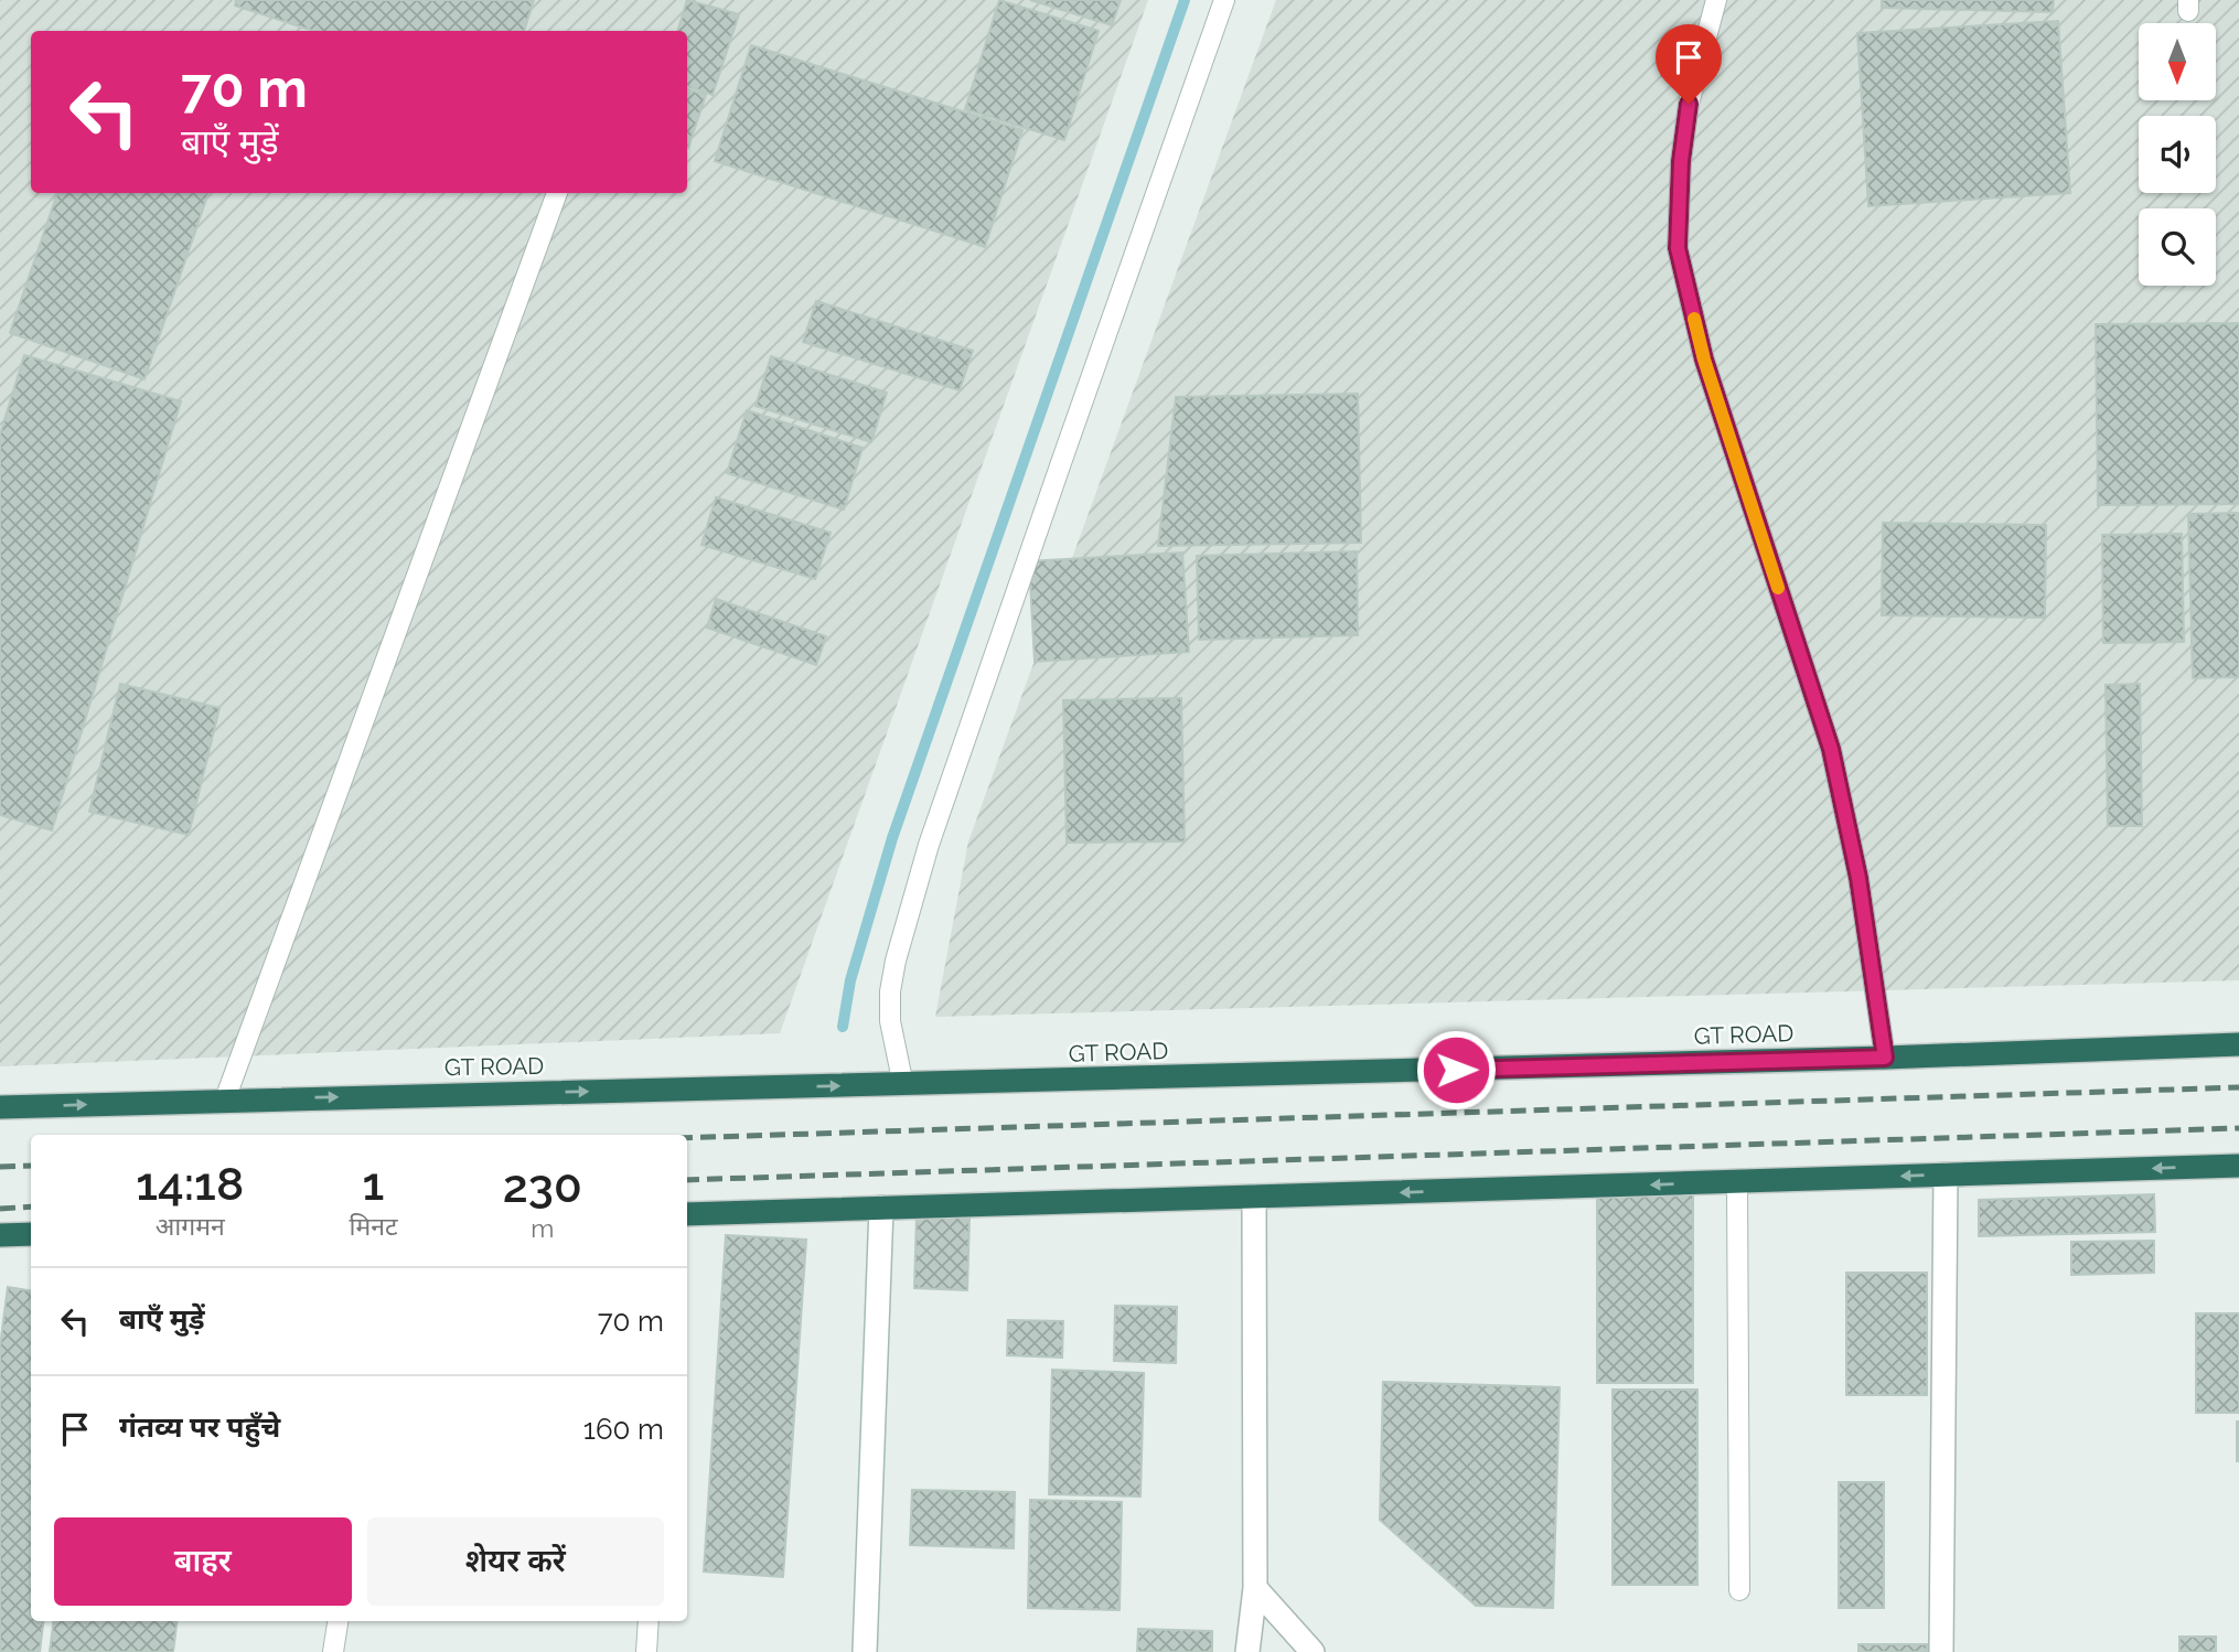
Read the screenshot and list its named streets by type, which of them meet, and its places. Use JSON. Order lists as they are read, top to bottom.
{
  "streets": {
    "highway": ["GT ROAD"]
  },
  "one_way": ["GT ROAD"],
  "north": "bottom",
  "page": {
    "turn": ["70 m", "बाएँ मुड़ें"],
    "eta": [
      "14:18",
      "आगमन",
      "1",
      "मिनट",
      "230",
      "m"
    ],
    "list": [
      {
        "name": "बाएँ मुड़ें",
        "value": "70 m"
      },
      {
        "name": "गंतव्य पर पहुँचे",
        "value": "160 m"
      }
    ],
    "buttons": ["बाहर", "शेयर करें"]
  }
}
